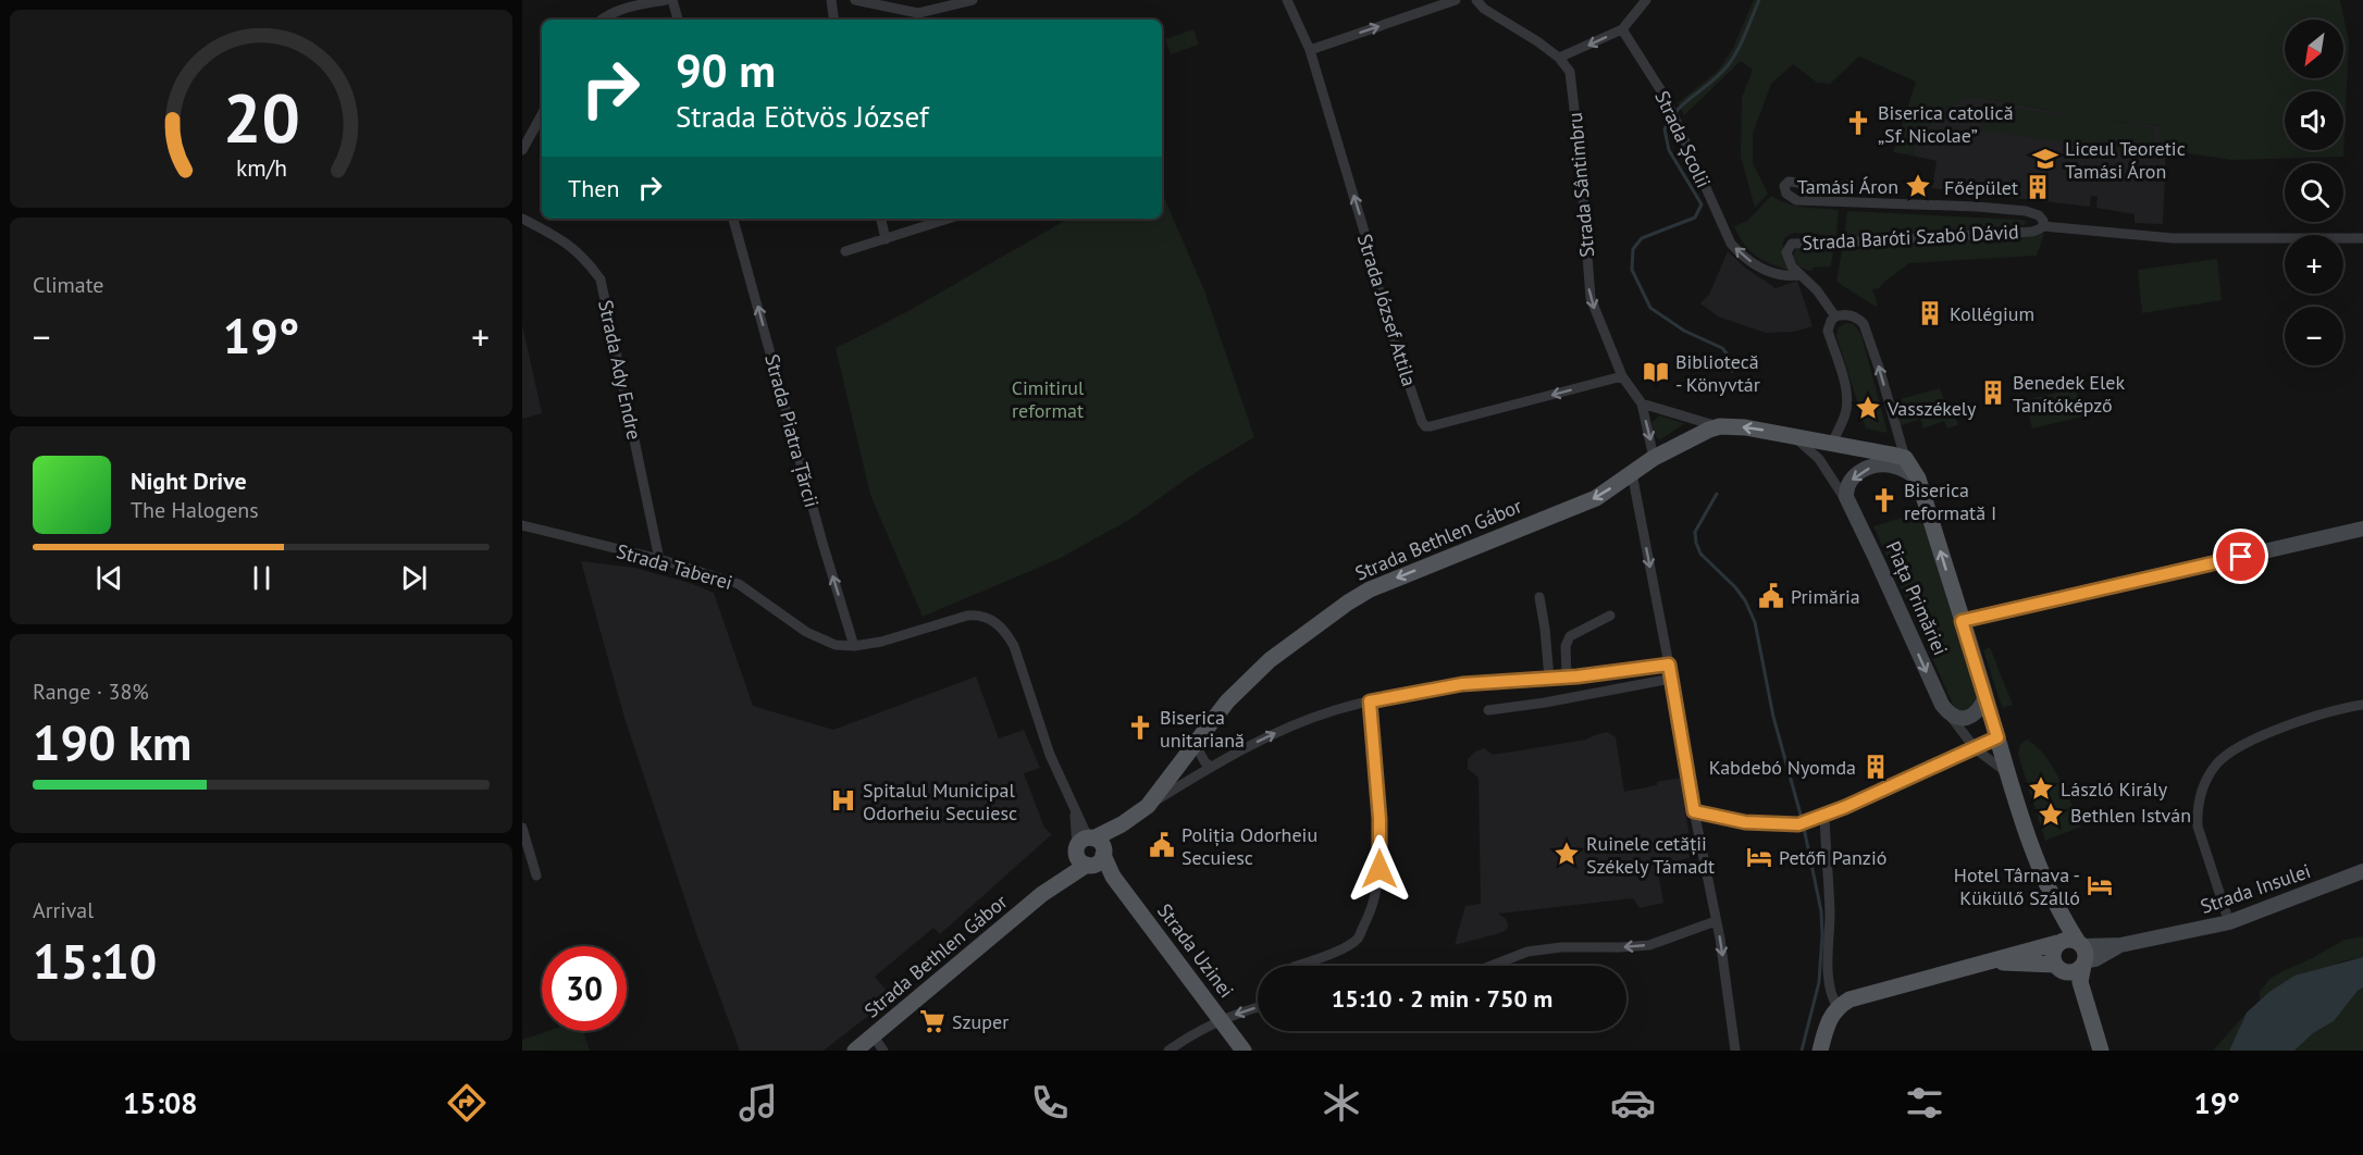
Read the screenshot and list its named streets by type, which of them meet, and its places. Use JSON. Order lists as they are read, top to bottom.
{
  "streets": {
    "main road": [
      "Strada Bethlen Gábor",
      "Piața Primăriei",
      "Strada Insulei",
      "Strada Uzinei"
    ],
    "street": [
      "Strada Școlii",
      "Strada Sântimbru",
      "Strada Baróti Szabó Dávid",
      "Strada József Attila",
      "Strada Ady Endre",
      "Strada Piatra Țărcii",
      "Strada Taberei"
    ]
  },
  "crossings": [
    ["Strada Școlii", "Strada Baróti Szabó Dávid"],
    ["Strada Sântimbru", "Strada József Attila"],
    ["Strada Ady Endre", "Strada Taberei"],
    ["Strada Piatra Țărcii", "Strada Taberei"],
    ["Strada Bethlen Gábor", "Strada Taberei"],
    ["Strada Bethlen Gábor", "Piața Primăriei"]
  ],
  "one_way": [
    "Strada Școlii",
    "Strada Sântimbru",
    "Strada Piatra Țărcii",
    "Strada Bethlen Gábor"
  ],
  "parks": ["Cimitirul reformat"],
  "places": {
    "church": ["Biserica catolică „Sf. Nicolae”", "Biserica reformată I", "Biserica unitariană"],
    "school or university": ["Liceul Teoretic Tamási Áron"],
    "place": [
      "Tamási Áron",
      "Vasszékely",
      "László Király",
      "Bethlen István",
      "Ruinele cetății Székely Támadt"
    ],
    "building": [
      "Főépület",
      "Kollégium",
      "Benedek Elek Tanítóképző",
      "Kabdebó Nyomda"
    ],
    "library": ["Bibliotecă - Könyvtár"],
    "public building": ["Primăria", "Poliția Odorheiu Secuiesc"],
    "hospital": ["Spitalul Municipal Odorheiu Secuiesc"],
    "hotel": ["Petőfi Panzió", "Hotel Târnava - Küküllő Szálló"],
    "supermarket": ["Szuper"]
  },
  "north": "bottom left",
  "page": {
    "map_buttons": ["+", "−"],
    "turn": ["90 m", "Strada Eötvös József"],
    "then": "Then",
    "tile": [
      "Climate",
      ["Range · 38%", "190 km"],
      ["Arrival", "15:10"]
    ],
    "heat": ["−", "19°", "+"],
    "song": ["Night Drive", "The Halogens"],
    "limit": "30",
    "trip": "15:10 · 2 min · 750 m",
    "tabs": ["15:08", "19°"],
    "gauge": ["20", "km/h"]
  }
}
